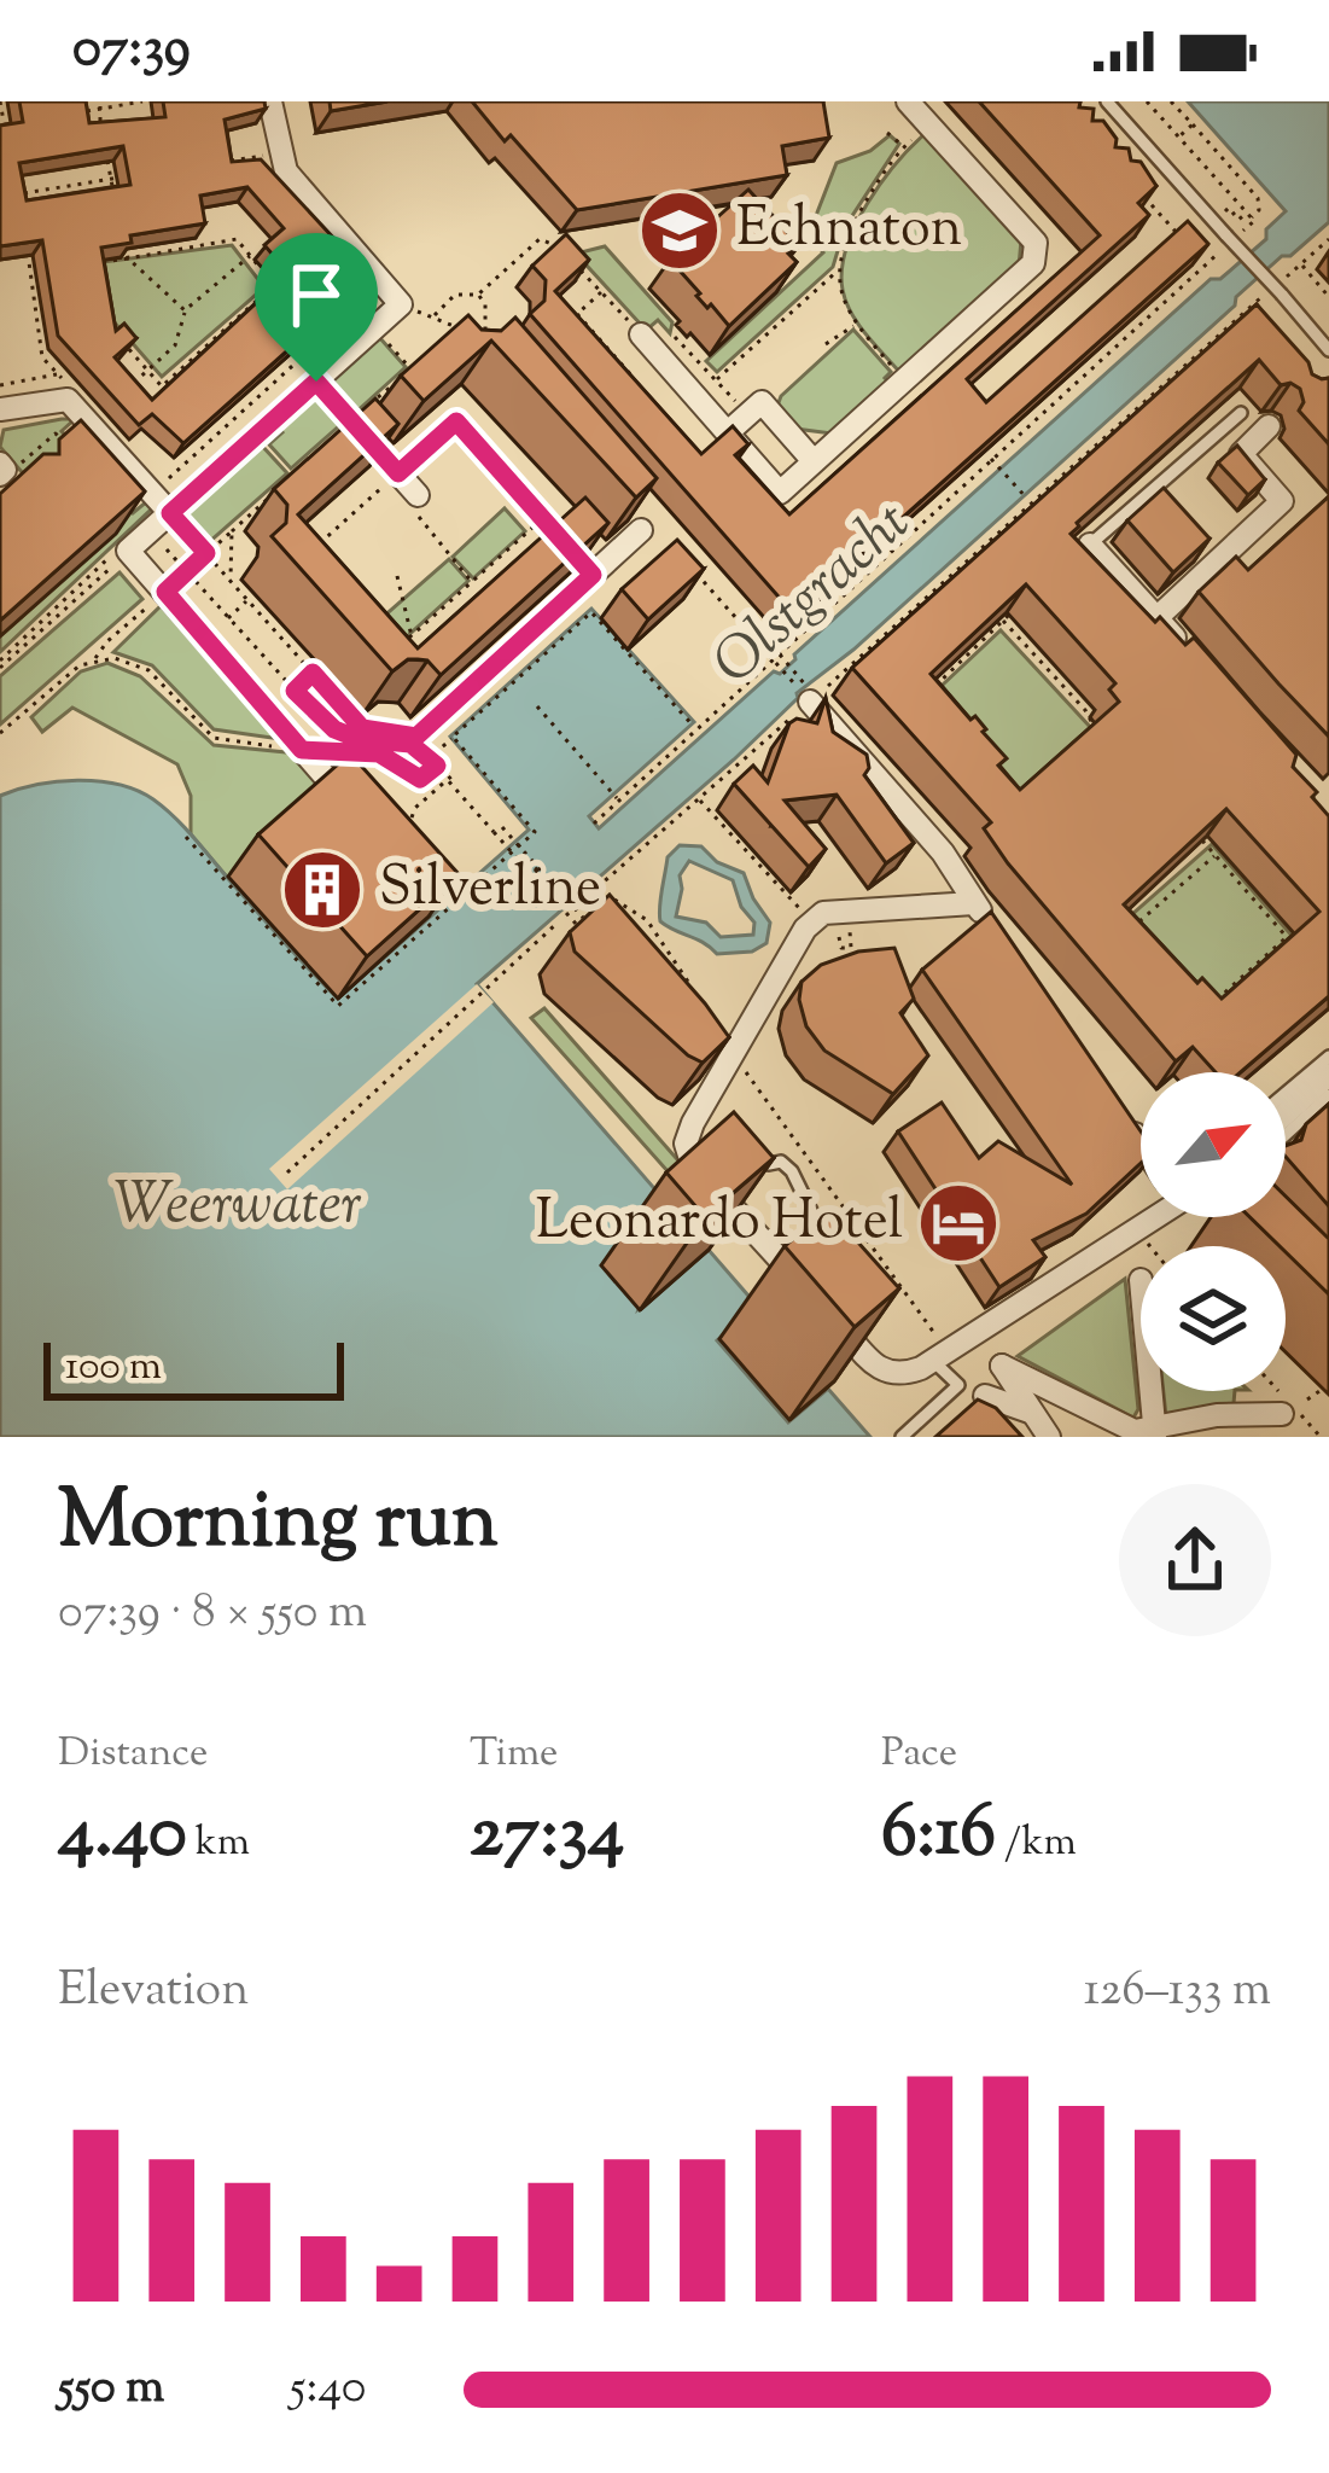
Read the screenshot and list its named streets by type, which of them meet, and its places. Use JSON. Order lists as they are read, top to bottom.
{
  "water": ["Olstgracht", "Weerwater"],
  "places": {
    "school or university": ["Echnaton"],
    "building": ["Silverline"],
    "hotel": ["Leonardo Hotel"]
  },
  "scale_bar": "100 m",
  "north": "top right",
  "page": {
    "status": "07:39",
    "scale": "100 m",
    "heading": ["Morning run", "07:39 · 8 × 550 m"],
    "stats": [
      ["Distance", "4.40 km"],
      ["Time", "27:34"],
      ["Pace", "6:16 /km"]
    ],
    "chart": ["Elevation", "126–133 m"],
    "list": [
      {
        "name": "550 m",
        "note": "5:40"
      }
    ]
  }
}
